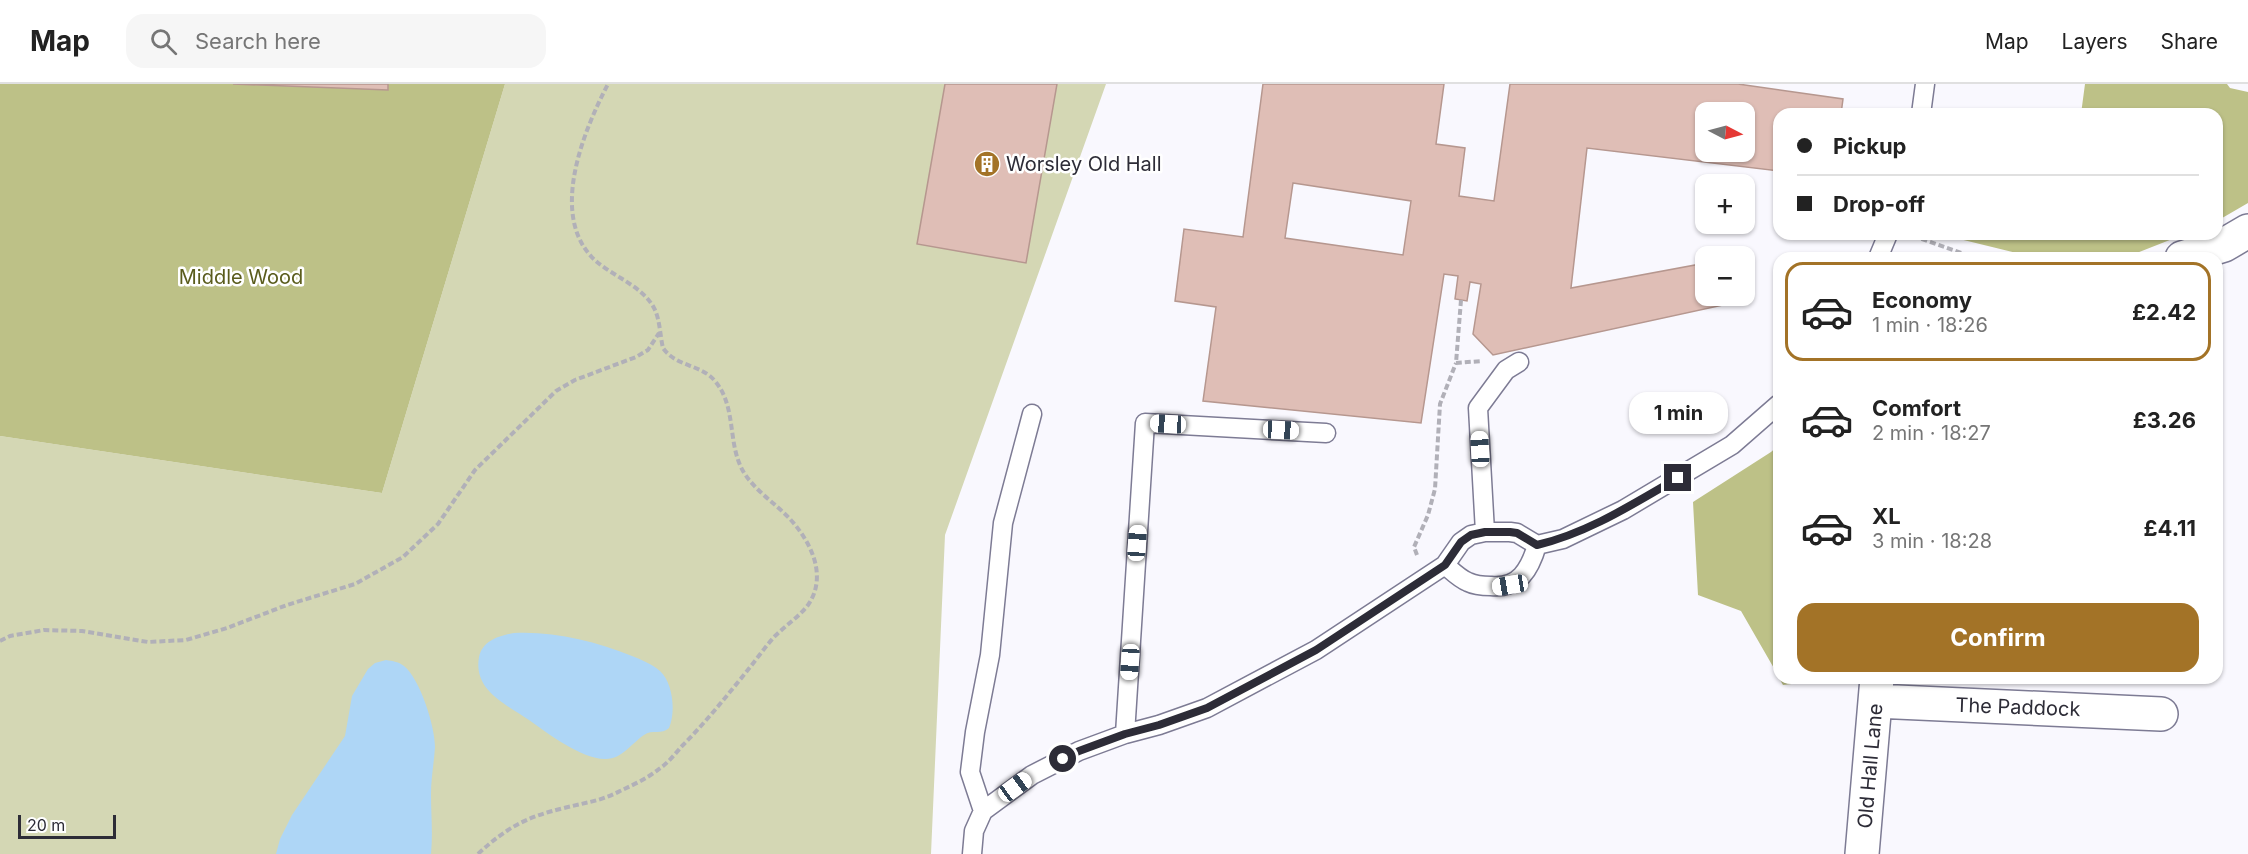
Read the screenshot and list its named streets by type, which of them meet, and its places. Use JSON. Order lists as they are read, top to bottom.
{
  "streets": {
    "street": ["The Paddock", "Old Hall Lane"]
  },
  "crossings": [
    ["The Paddock", "Old Hall Lane"]
  ],
  "parks": ["Middle Wood"],
  "places": {
    "building": ["Worsley Old Hall"]
  },
  "scale_bar": "20 m",
  "north": "right",
  "page": {
    "header": "Map",
    "search": "Search here",
    "nav": ["Map", "Layers", "Share"],
    "map_buttons": ["+", "−"],
    "banner": ["Pickup", "Drop-off"],
    "list": [
      {
        "name": "Economy",
        "note": "1 min · 18:26",
        "value": "£2.42"
      },
      {
        "name": "Comfort",
        "note": "2 min · 18:27",
        "value": "£3.26"
      },
      {
        "name": "XL",
        "note": "3 min · 18:28",
        "value": "£4.11"
      }
    ],
    "bubble": "1 min",
    "buttons": "Confirm",
    "scale": "20 m"
  }
}
